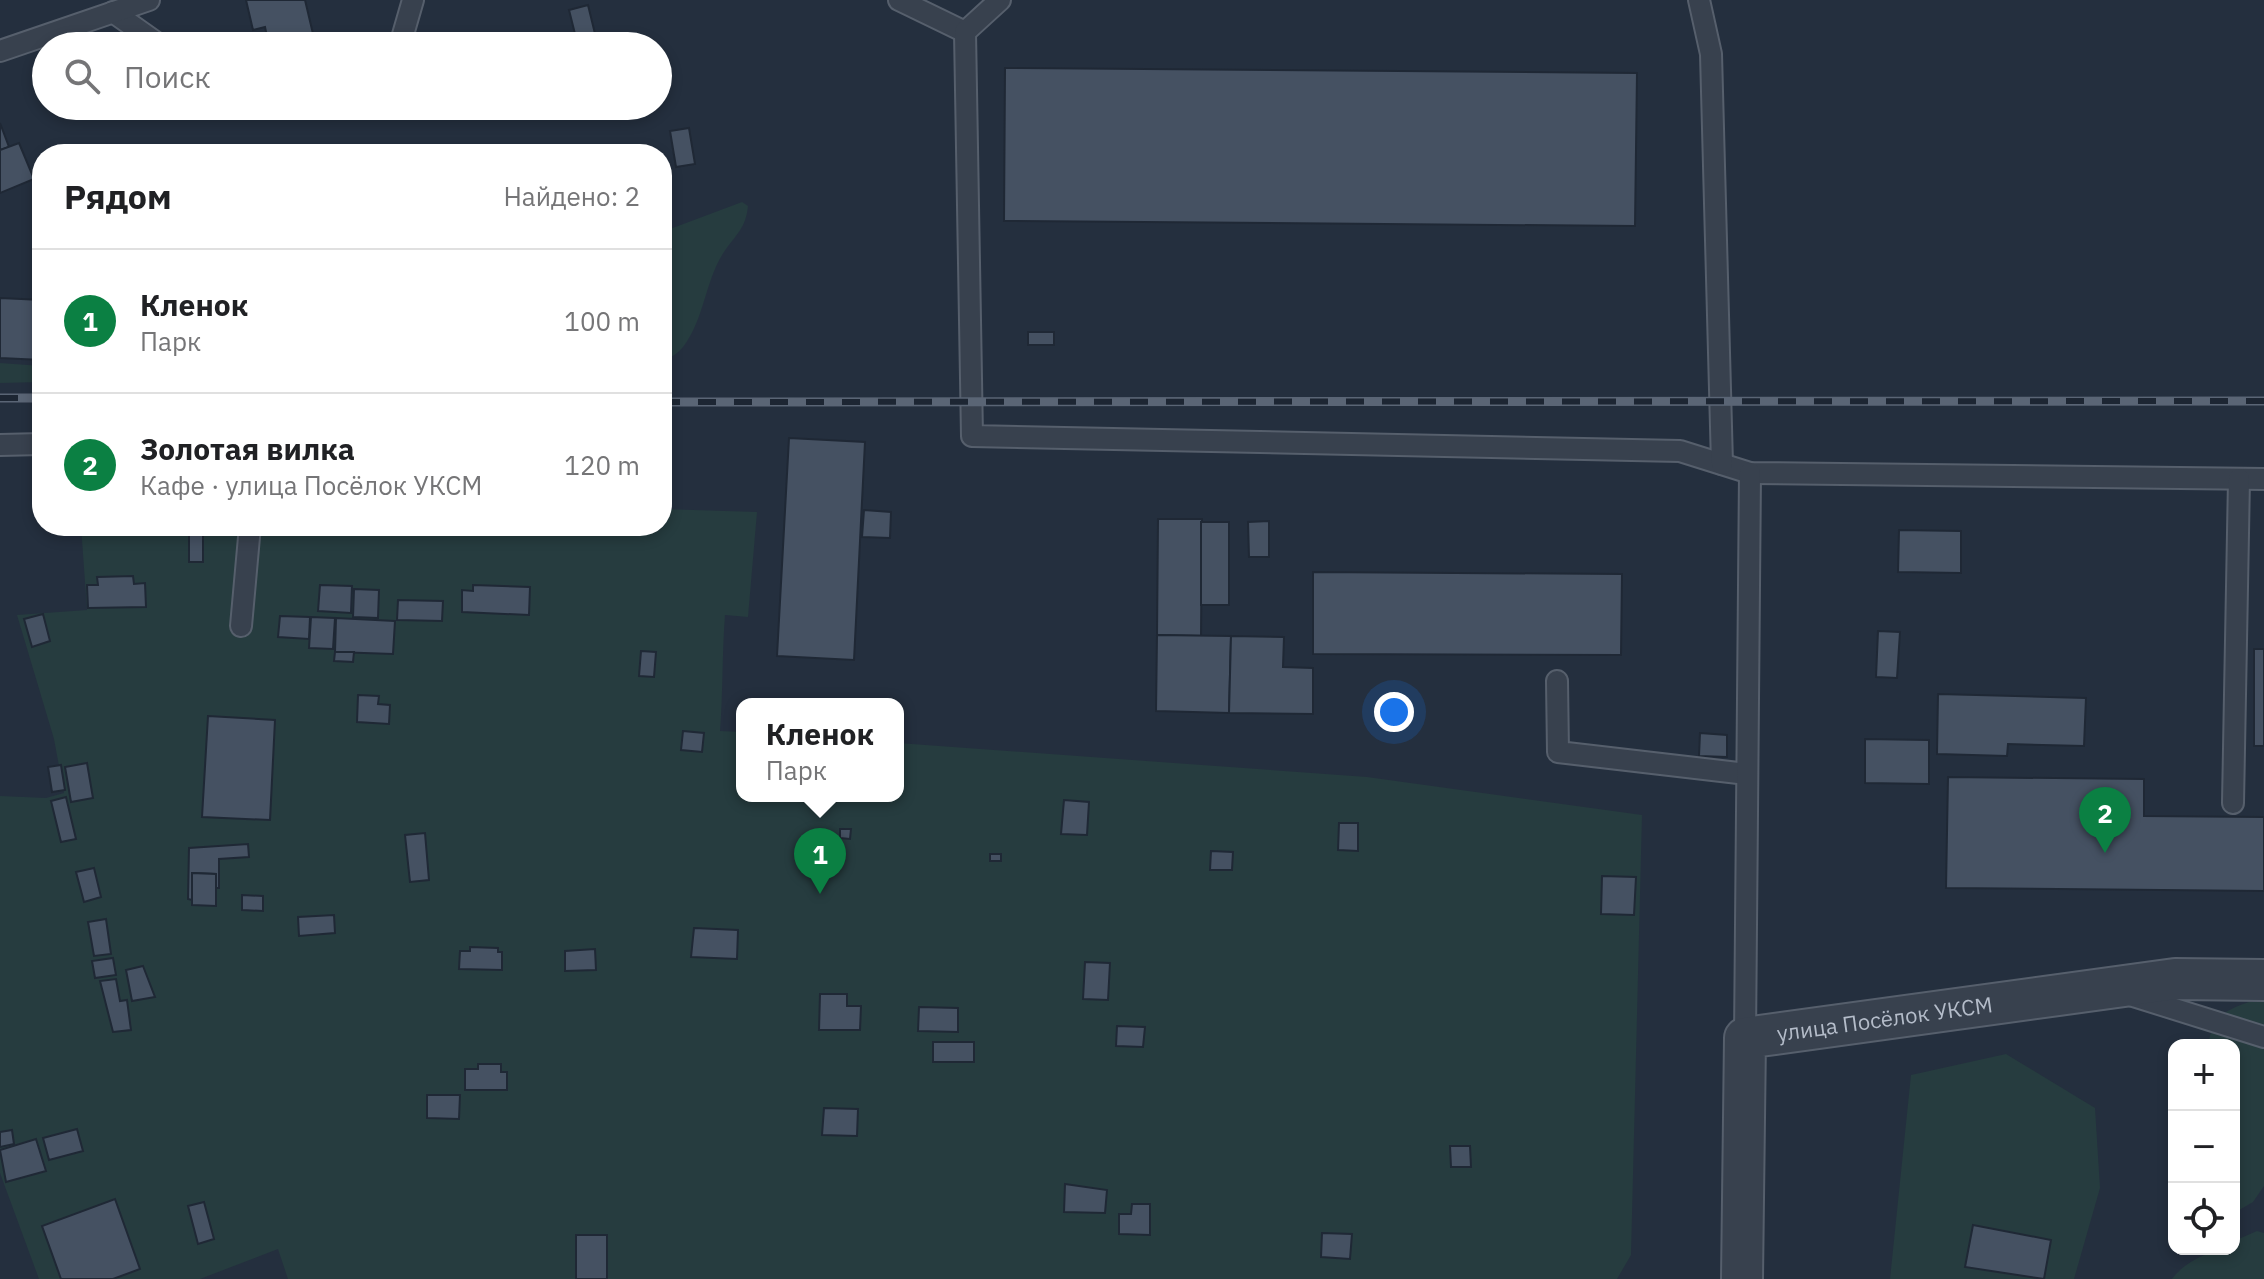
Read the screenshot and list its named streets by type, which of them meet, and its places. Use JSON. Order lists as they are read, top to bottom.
{
  "streets": {
    "street": ["улица Посёлок УКСМ"]
  },
  "page": {
    "search": "Поиск",
    "heading": ["Рядом", "Найдено: 2"],
    "list": [
      {
        "mark": "1",
        "name": "Кленок",
        "note": "Парк",
        "value": "100 m"
      },
      {
        "mark": "2",
        "name": "Золотая вилка",
        "note": "Кафе · улица Посёлок УКСМ",
        "value": "120 m"
      }
    ],
    "popup": ["Кленок", "Парк"],
    "pins": ["2", "1"],
    "map_buttons": ["+", "−"]
  }
}
